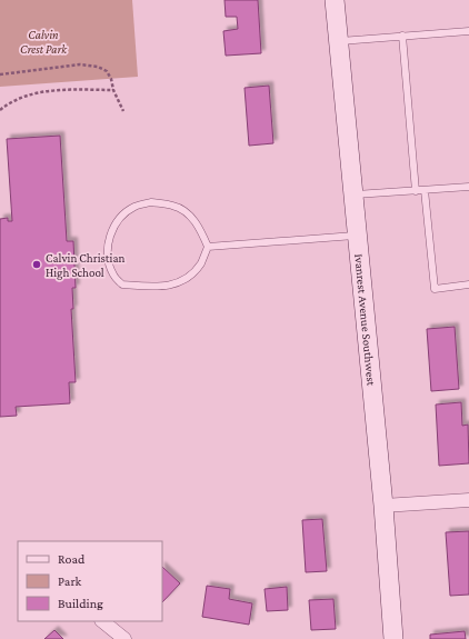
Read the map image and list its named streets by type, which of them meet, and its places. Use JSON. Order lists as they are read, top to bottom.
{
  "streets": {
    "street": ["Ivanrest Avenue Southwest"]
  },
  "parks": ["Calvin Crest Park"],
  "places": ["Calvin Christian High School"],
  "legend": ["Road", "Park", "Building"]
}
